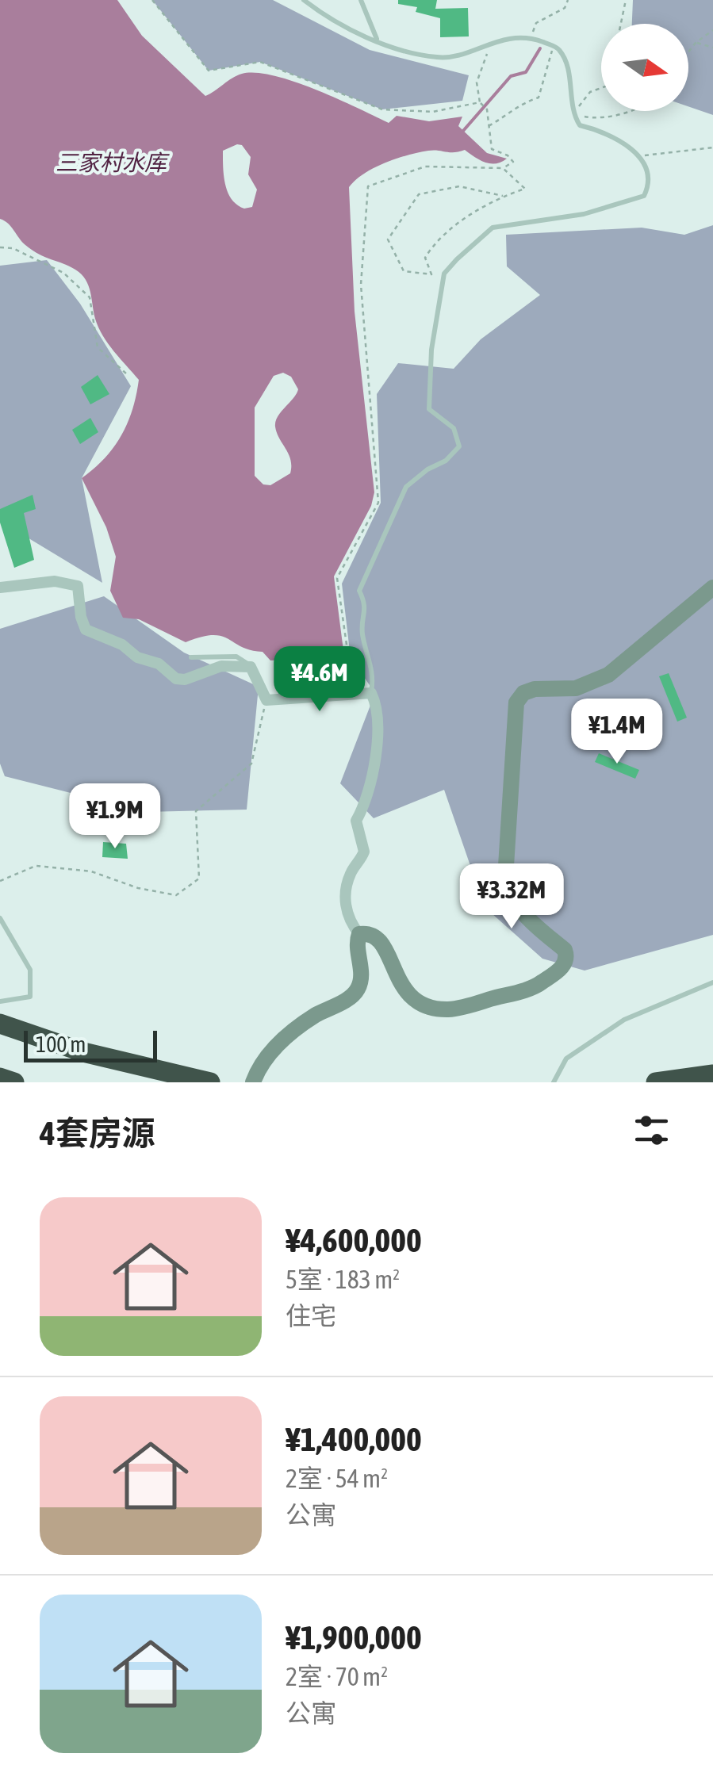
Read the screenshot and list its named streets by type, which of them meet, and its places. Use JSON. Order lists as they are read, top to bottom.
{
  "water": ["三家村水库"],
  "scale_bar": "100 m",
  "north": "right",
  "page": {
    "price": [
      "¥4.6M",
      "¥1.4M",
      "¥1.9M",
      "¥3.32M"
    ],
    "scale": "100 m",
    "heading": "4套房源",
    "list": [
      {
        "name": "¥4,600,000",
        "note": "5室 · 183 m² · 住宅"
      },
      {
        "name": "¥1,400,000",
        "note": "2室 · 54 m² · 公寓"
      },
      {
        "name": "¥1,900,000",
        "note": "2室 · 70 m² · 公寓"
      }
    ]
  }
}
